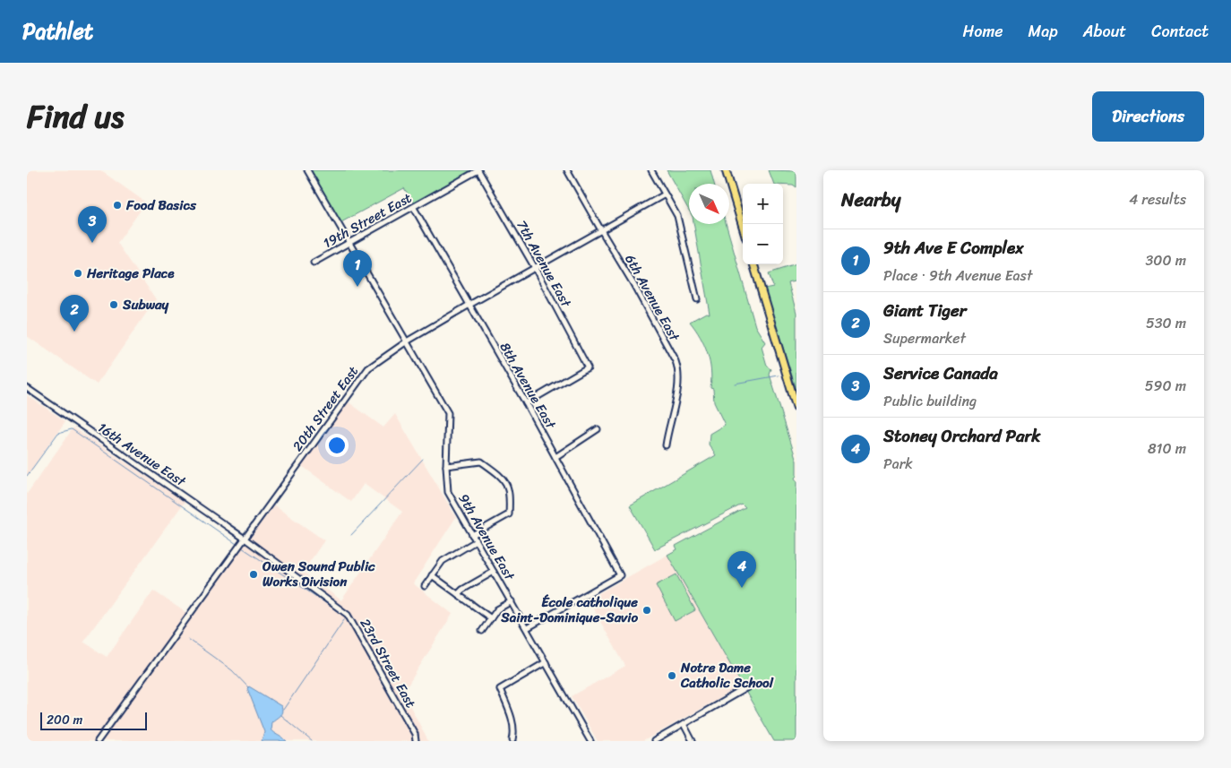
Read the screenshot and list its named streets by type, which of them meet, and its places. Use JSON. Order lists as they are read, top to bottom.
{
  "streets": {
    "street": [
      "19th Street East",
      "7th Avenue East",
      "6th Avenue East",
      "8th Avenue East",
      "20th Street East",
      "16th Avenue East",
      "9th Avenue East",
      "23rd Street East"
    ]
  },
  "crossings": [
    ["19th Street East", "7th Avenue East"],
    ["19th Street East", "8th Avenue East"],
    ["19th Street East", "9th Avenue East"],
    ["7th Avenue East", "8th Avenue East"],
    ["7th Avenue East", "20th Street East"],
    ["6th Avenue East", "20th Street East"],
    ["8th Avenue East", "20th Street East"],
    ["8th Avenue East", "9th Avenue East"],
    ["20th Street East", "16th Avenue East"],
    ["20th Street East", "9th Avenue East"],
    ["20th Street East", "23rd Street East"],
    ["16th Avenue East", "23rd Street East"]
  ],
  "places": [
    "Food Basics",
    "Heritage Place",
    "Subway",
    "Owen Sound Public Works Division",
    "École catholique Saint-Dominique-Savio",
    "Notre Dame Catholic School"
  ],
  "scale_bar": "200 m",
  "north": "bottom right",
  "page": {
    "header": "Pathlet",
    "nav": [
      "Home",
      "Map",
      "About",
      "Contact"
    ],
    "title": "Find us",
    "buttons": "Directions",
    "heading": ["Nearby", "4 results"],
    "map_buttons": ["+", "−"],
    "pins": [
      "3",
      "1",
      "2",
      "4"
    ],
    "list": [
      {
        "mark": "1",
        "name": "9th Ave E Complex",
        "note": "Place · 9th Avenue East",
        "value": "300 m"
      },
      {
        "mark": "2",
        "name": "Giant Tiger",
        "note": "Supermarket",
        "value": "530 m"
      },
      {
        "mark": "3",
        "name": "Service Canada",
        "note": "Public building",
        "value": "590 m"
      },
      {
        "mark": "4",
        "name": "Stoney Orchard Park",
        "note": "Park",
        "value": "810 m"
      }
    ],
    "scale": "200 m"
  }
}
